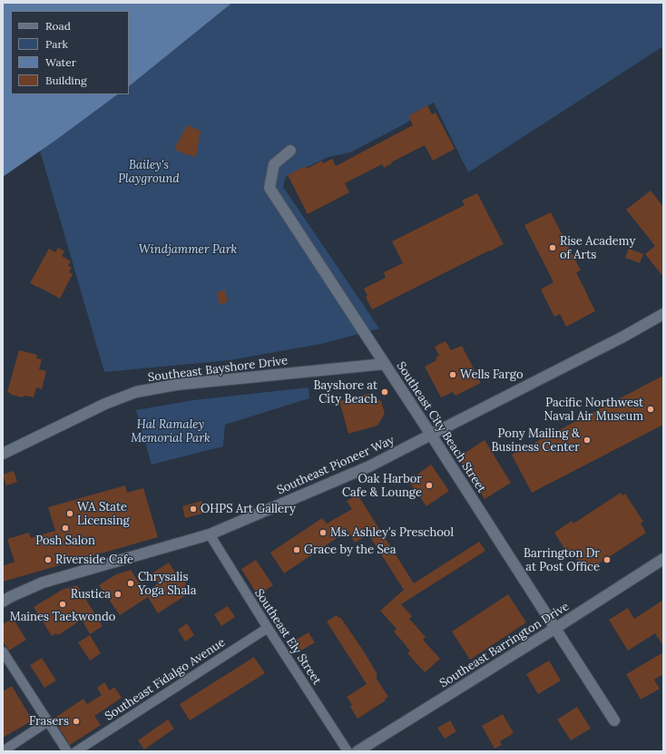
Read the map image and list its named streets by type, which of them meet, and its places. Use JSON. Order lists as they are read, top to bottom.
{
  "streets": {
    "street": [
      "Southeast Bayshore Drive",
      "Southeast City Beach Street",
      "Southeast Pioneer Way",
      "Southeast Ely Street",
      "Southeast Barrington Drive",
      "Southeast Fidalgo Avenue"
    ]
  },
  "crossings": [
    ["Southeast Bayshore Drive", "Southeast City Beach Street"],
    ["Southeast City Beach Street", "Southeast Pioneer Way"],
    ["Southeast City Beach Street", "Southeast Barrington Drive"],
    ["Southeast Pioneer Way", "Southeast Ely Street"],
    ["Southeast Ely Street", "Southeast Fidalgo Avenue"]
  ],
  "parks": ["Bailey's Playground", "Windjammer Park", "Hal Ramaley Memorial Park"],
  "places": [
    "Rise Academy of Arts",
    "Wells Fargo",
    "Bayshore at City Beach",
    "Pacific Northwest Naval Air Museum",
    "Pony Mailing & Business Center",
    "Oak Harbor Cafe & Lounge",
    "OHPS Art Gallery",
    "WA State Licensing",
    "Posh Salon",
    "Ms. Ashley's Preschool",
    "Grace by the Sea",
    "Riverside Cafe",
    "Barrington Dr at Post Office",
    "Chrysalis Yoga Shala",
    "Rustica",
    "Maines Taekwondo",
    "Frasers"
  ],
  "legend": [
    "Road",
    "Park",
    "Water",
    "Building"
  ]
}
